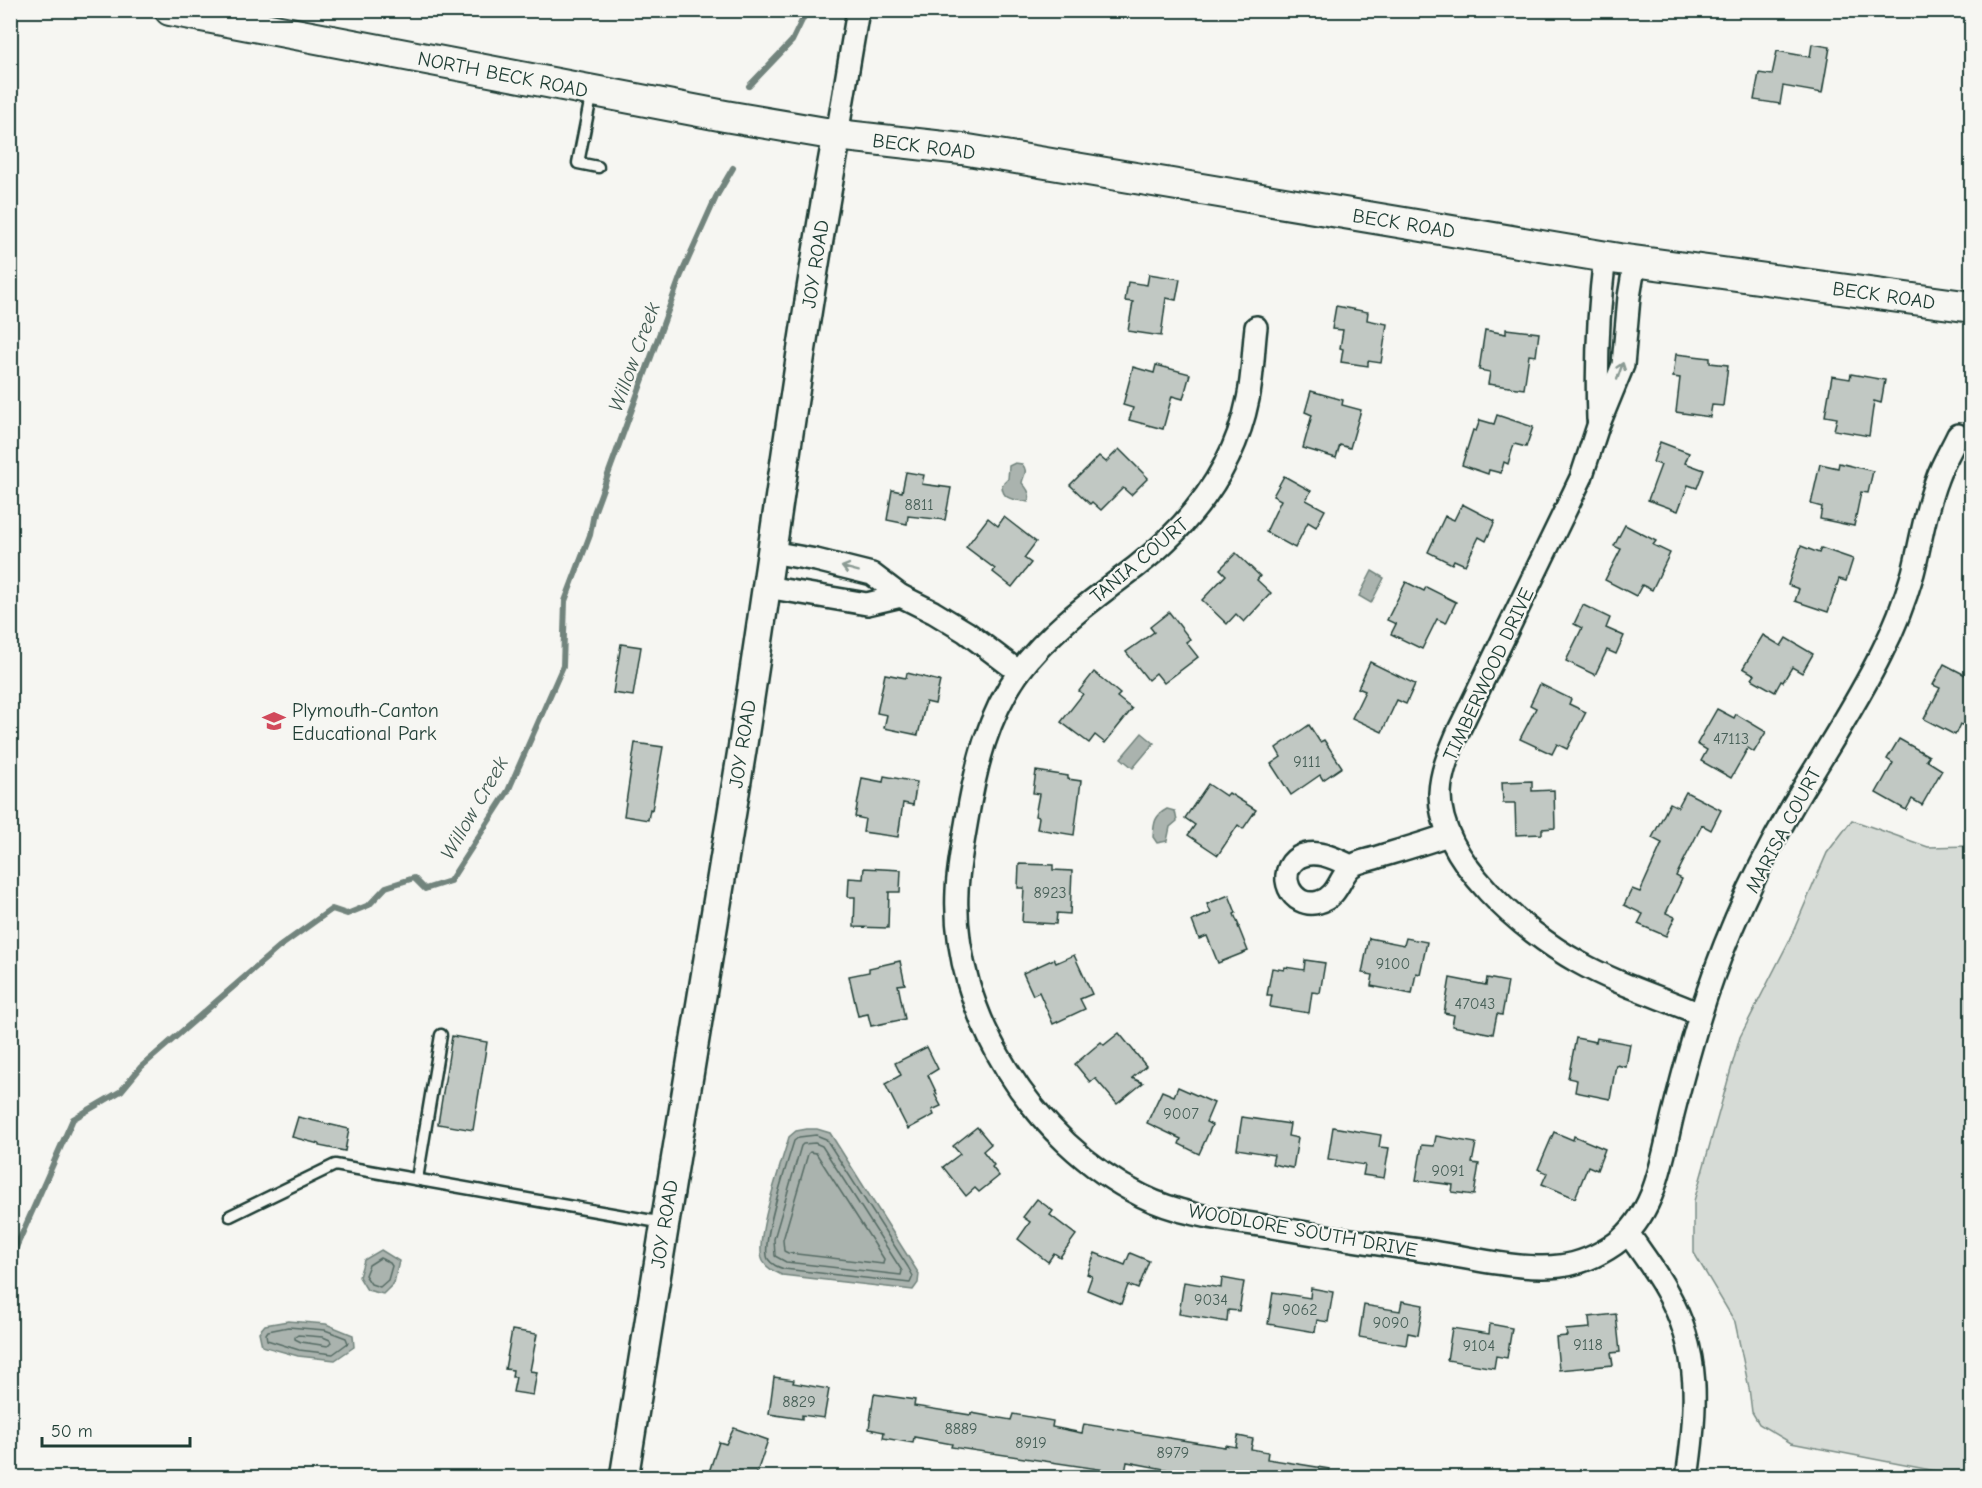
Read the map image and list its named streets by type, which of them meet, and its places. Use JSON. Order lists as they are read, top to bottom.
{
  "streets": {
    "main road": ["NORTH BECK ROAD", "BECK ROAD"],
    "street": [
      "JOY ROAD",
      "TANIA COURT",
      "TIMBERWOOD DRIVE",
      "MARISA COURT",
      "WOODLORE SOUTH DRIVE"
    ]
  },
  "crossings": [
    ["NORTH BECK ROAD", "BECK ROAD"],
    ["NORTH BECK ROAD", "JOY ROAD"],
    ["BECK ROAD", "JOY ROAD"],
    ["BECK ROAD", "TIMBERWOOD DRIVE"],
    ["TANIA COURT", "WOODLORE SOUTH DRIVE"],
    ["TIMBERWOOD DRIVE", "MARISA COURT"],
    ["MARISA COURT", "WOODLORE SOUTH DRIVE"]
  ],
  "water": ["Willow Creek"],
  "places": {
    "school or university": ["Plymouth-Canton Educational Park"]
  },
  "house_numbers": [
    "8811",
    "47113",
    "9111",
    "8923",
    "9100",
    "47043",
    "9007",
    "9091",
    "9034",
    "9062",
    "9090",
    "9118",
    "9104",
    "8829",
    "8889",
    "8919",
    "8979"
  ],
  "scale_bar": "50 m"
}
